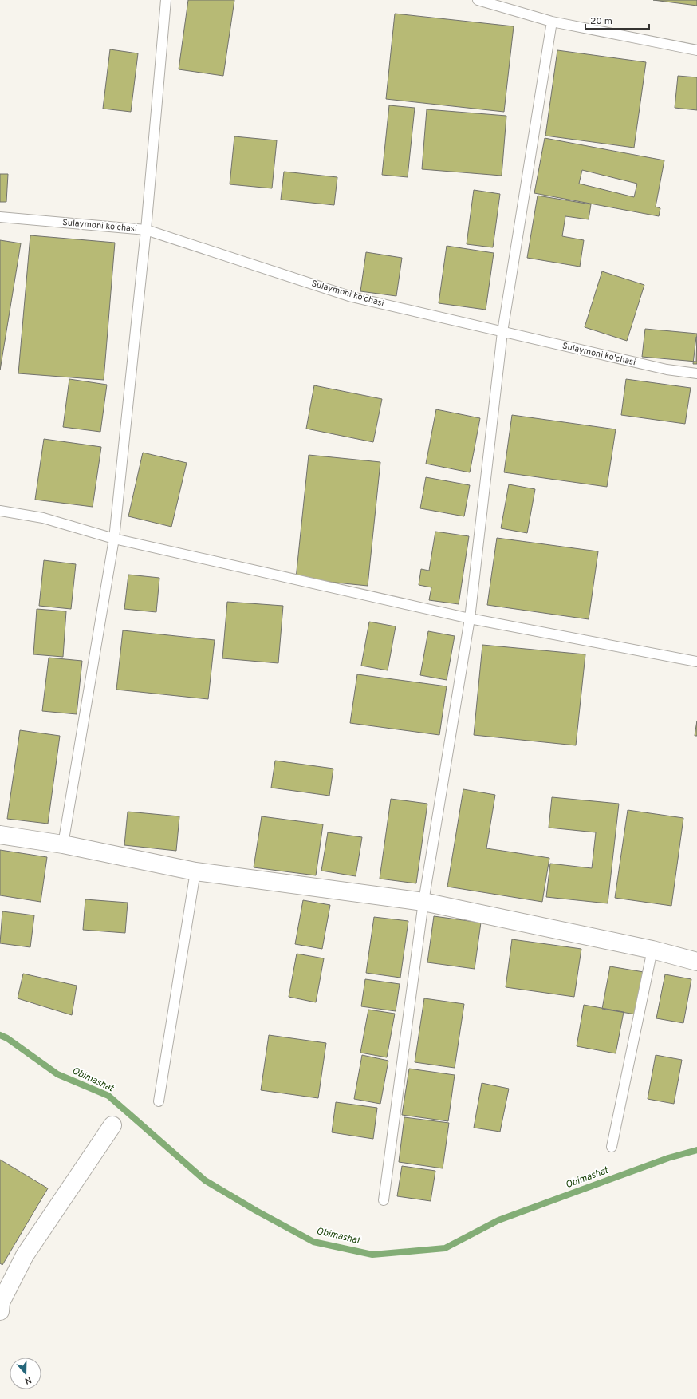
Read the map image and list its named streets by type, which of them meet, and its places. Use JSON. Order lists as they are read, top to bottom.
{
  "streets": {
    "lane": ["Sulaymoni ko'chasi"]
  },
  "water": ["Obimashat"],
  "scale_bar": "20 m",
  "north": "bottom"
}
